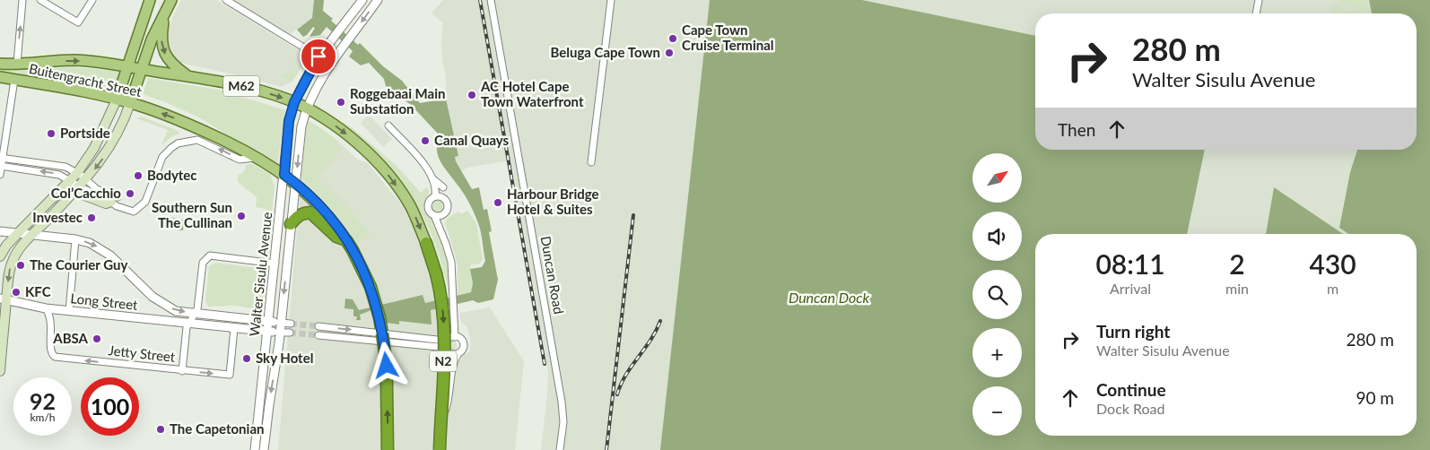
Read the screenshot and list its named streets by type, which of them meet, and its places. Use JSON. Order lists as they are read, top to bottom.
{
  "streets": {
    "highway": ["N2"],
    "main road": ["Buitengracht Street", "M62"],
    "street": [
      "Walter Sisulu Avenue",
      "Duncan Road",
      "Long Street",
      "Jetty Street"
    ]
  },
  "crossings": [
    ["Buitengracht Street", "Walter Sisulu Avenue"],
    ["Buitengracht Street", "N2"],
    ["Walter Sisulu Avenue", "Long Street"],
    ["Walter Sisulu Avenue", "N2"],
    ["Long Street", "Jetty Street"]
  ],
  "water": ["Duncan Dock"],
  "places": [
    "Cape Town Cruise Terminal",
    "Beluga Cape Town",
    "AC Hotel Cape Town Waterfront",
    "Roggebaai Main Substation",
    "Portside",
    "Canal Quays",
    "Bodytec",
    "Col’Cacchio",
    "Harbour Bridge Hotel & Suites",
    "Southern Sun The Cullinan",
    "Investec",
    "The Courier Guy",
    "KFC",
    "ABSA",
    "Sky Hotel",
    "The Capetonian"
  ],
  "north": "top right",
  "page": {
    "turn": ["280 m", "Walter Sisulu Avenue"],
    "then": "Then",
    "map_buttons": ["+", "−"],
    "eta": [
      "08:11",
      "Arrival",
      "2",
      "min",
      "430",
      "m"
    ],
    "list": [
      {
        "name": "Turn right",
        "note": "Walter Sisulu Avenue",
        "value": "280 m"
      },
      {
        "name": "Continue",
        "note": "Dock Road",
        "value": "90 m"
      }
    ],
    "speed": "92 km/h",
    "limit": "100"
  }
}
